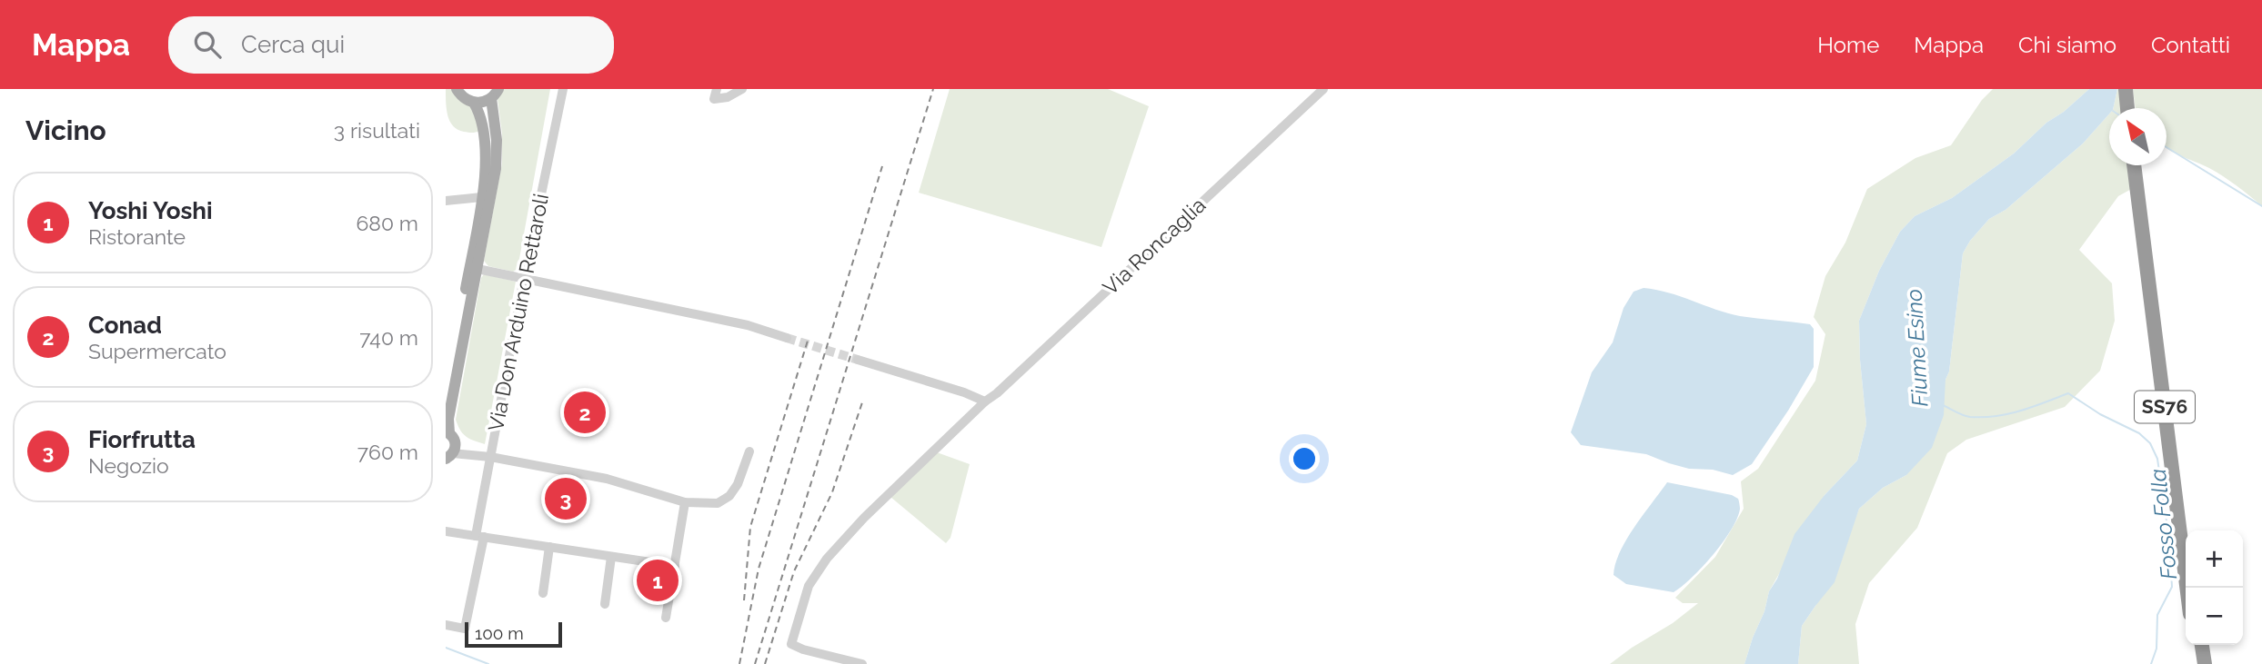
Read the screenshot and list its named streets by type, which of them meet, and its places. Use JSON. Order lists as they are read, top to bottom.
{
  "streets": {
    "highway": ["SS76"],
    "street": ["Via Roncaglia", "Via Don Arduino Rettaroli"]
  },
  "water": ["Fiume Esino", "Fosso Folla"],
  "scale_bar": "100 m",
  "north": "top left",
  "page": {
    "header": "Mappa",
    "search": "Cerca qui",
    "nav": [
      "Home",
      "Mappa",
      "Chi siamo",
      "Contatti"
    ],
    "heading": ["Vicino", "3 risultati"],
    "list": [
      {
        "mark": "1",
        "name": "Yoshi Yoshi",
        "note": "Ristorante",
        "value": "680 m"
      },
      {
        "mark": "2",
        "name": "Conad",
        "note": "Supermercato",
        "value": "740 m"
      },
      {
        "mark": "3",
        "name": "Fiorfrutta",
        "note": "Negozio",
        "value": "760 m"
      }
    ],
    "pins": ["2", "3", "1"],
    "map_buttons": ["+", "−"],
    "scale": "100 m"
  }
}
